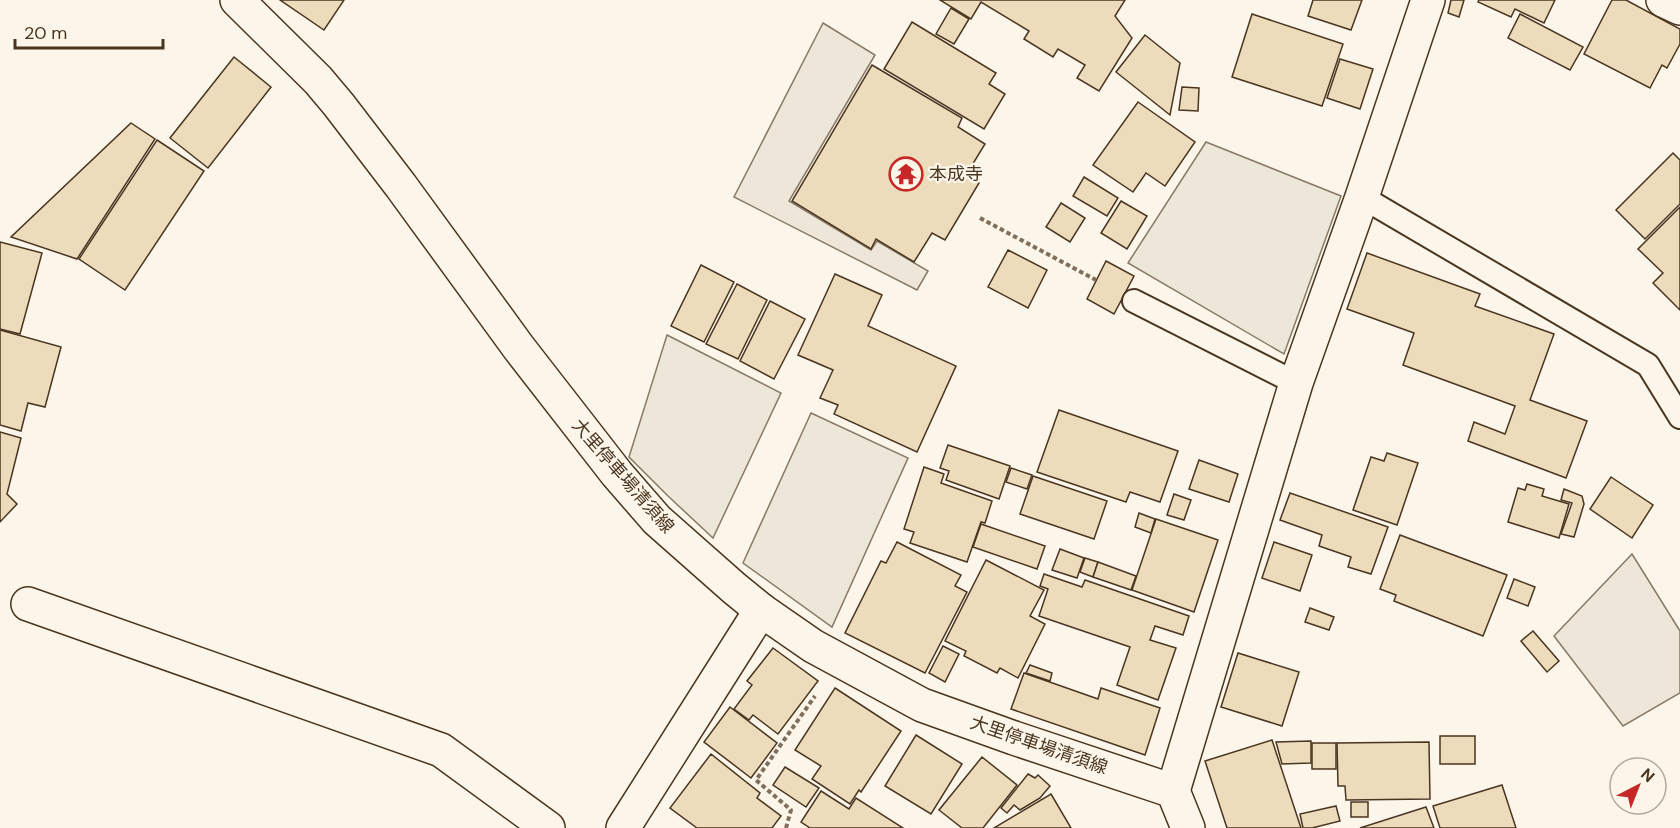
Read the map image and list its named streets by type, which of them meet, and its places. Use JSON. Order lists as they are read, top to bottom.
{
  "streets": {
    "street": ["大里停車場清須線"]
  },
  "places": {
    "temple": ["本成寺"]
  },
  "scale_bar": "20 m",
  "north": "top right"
}
